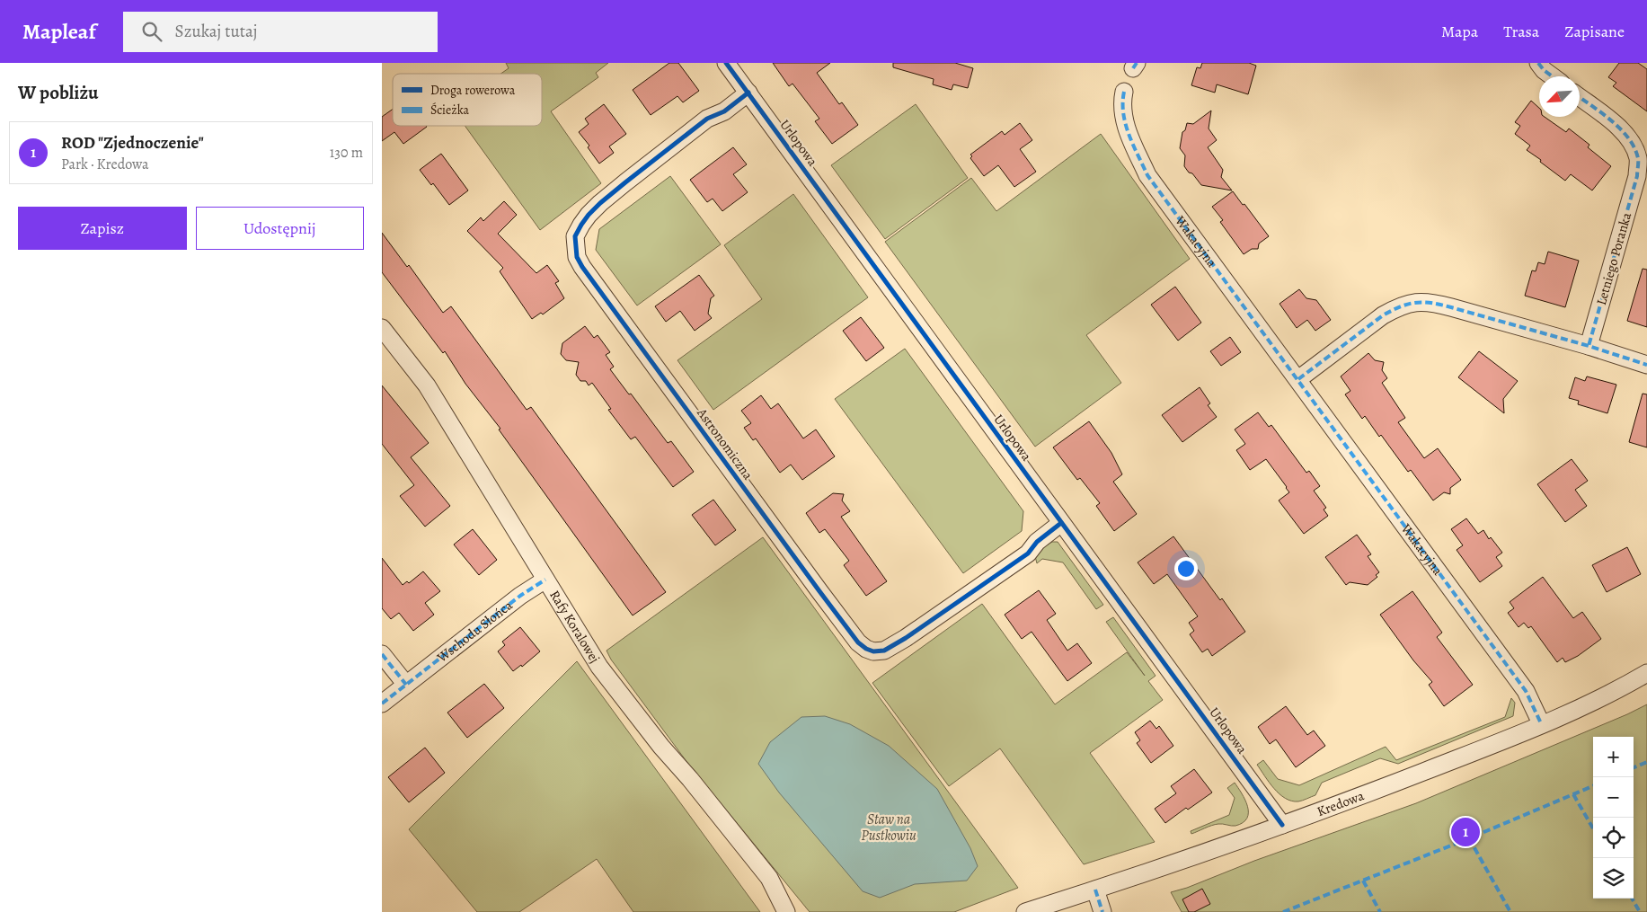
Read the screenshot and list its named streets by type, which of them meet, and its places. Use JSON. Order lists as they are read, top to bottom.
{
  "streets": {
    "street": [
      "Urlopowa",
      "Wakacyjna",
      "Letniego Poranka",
      "Astronomiczna",
      "Rafy Koralowej",
      "Wschodu Słońca",
      "Kredowa"
    ]
  },
  "crossings": [
    ["Urlopowa", "Astronomiczna"],
    ["Urlopowa", "Kredowa"],
    ["Wakacyjna", "Kredowa"],
    ["Rafy Koralowej", "Wschodu Słońca"]
  ],
  "water": ["Staw na Pustkowiu"],
  "legend": ["Droga rowerowa", "Ścieżka"],
  "north": "bottom left",
  "page": {
    "header": "Mapleaf",
    "search": "Szukaj tutaj",
    "nav": ["Mapa", "Trasa", "Zapisane"],
    "heading": "W pobliżu",
    "list": [
      {
        "mark": "1",
        "name": "ROD \"Zjednoczenie\"",
        "note": "Park · Kredowa",
        "value": "130 m"
      }
    ],
    "buttons": ["Zapisz", "Udostępnij"],
    "map_buttons": ["+", "−"],
    "pins": "1"
  }
}
